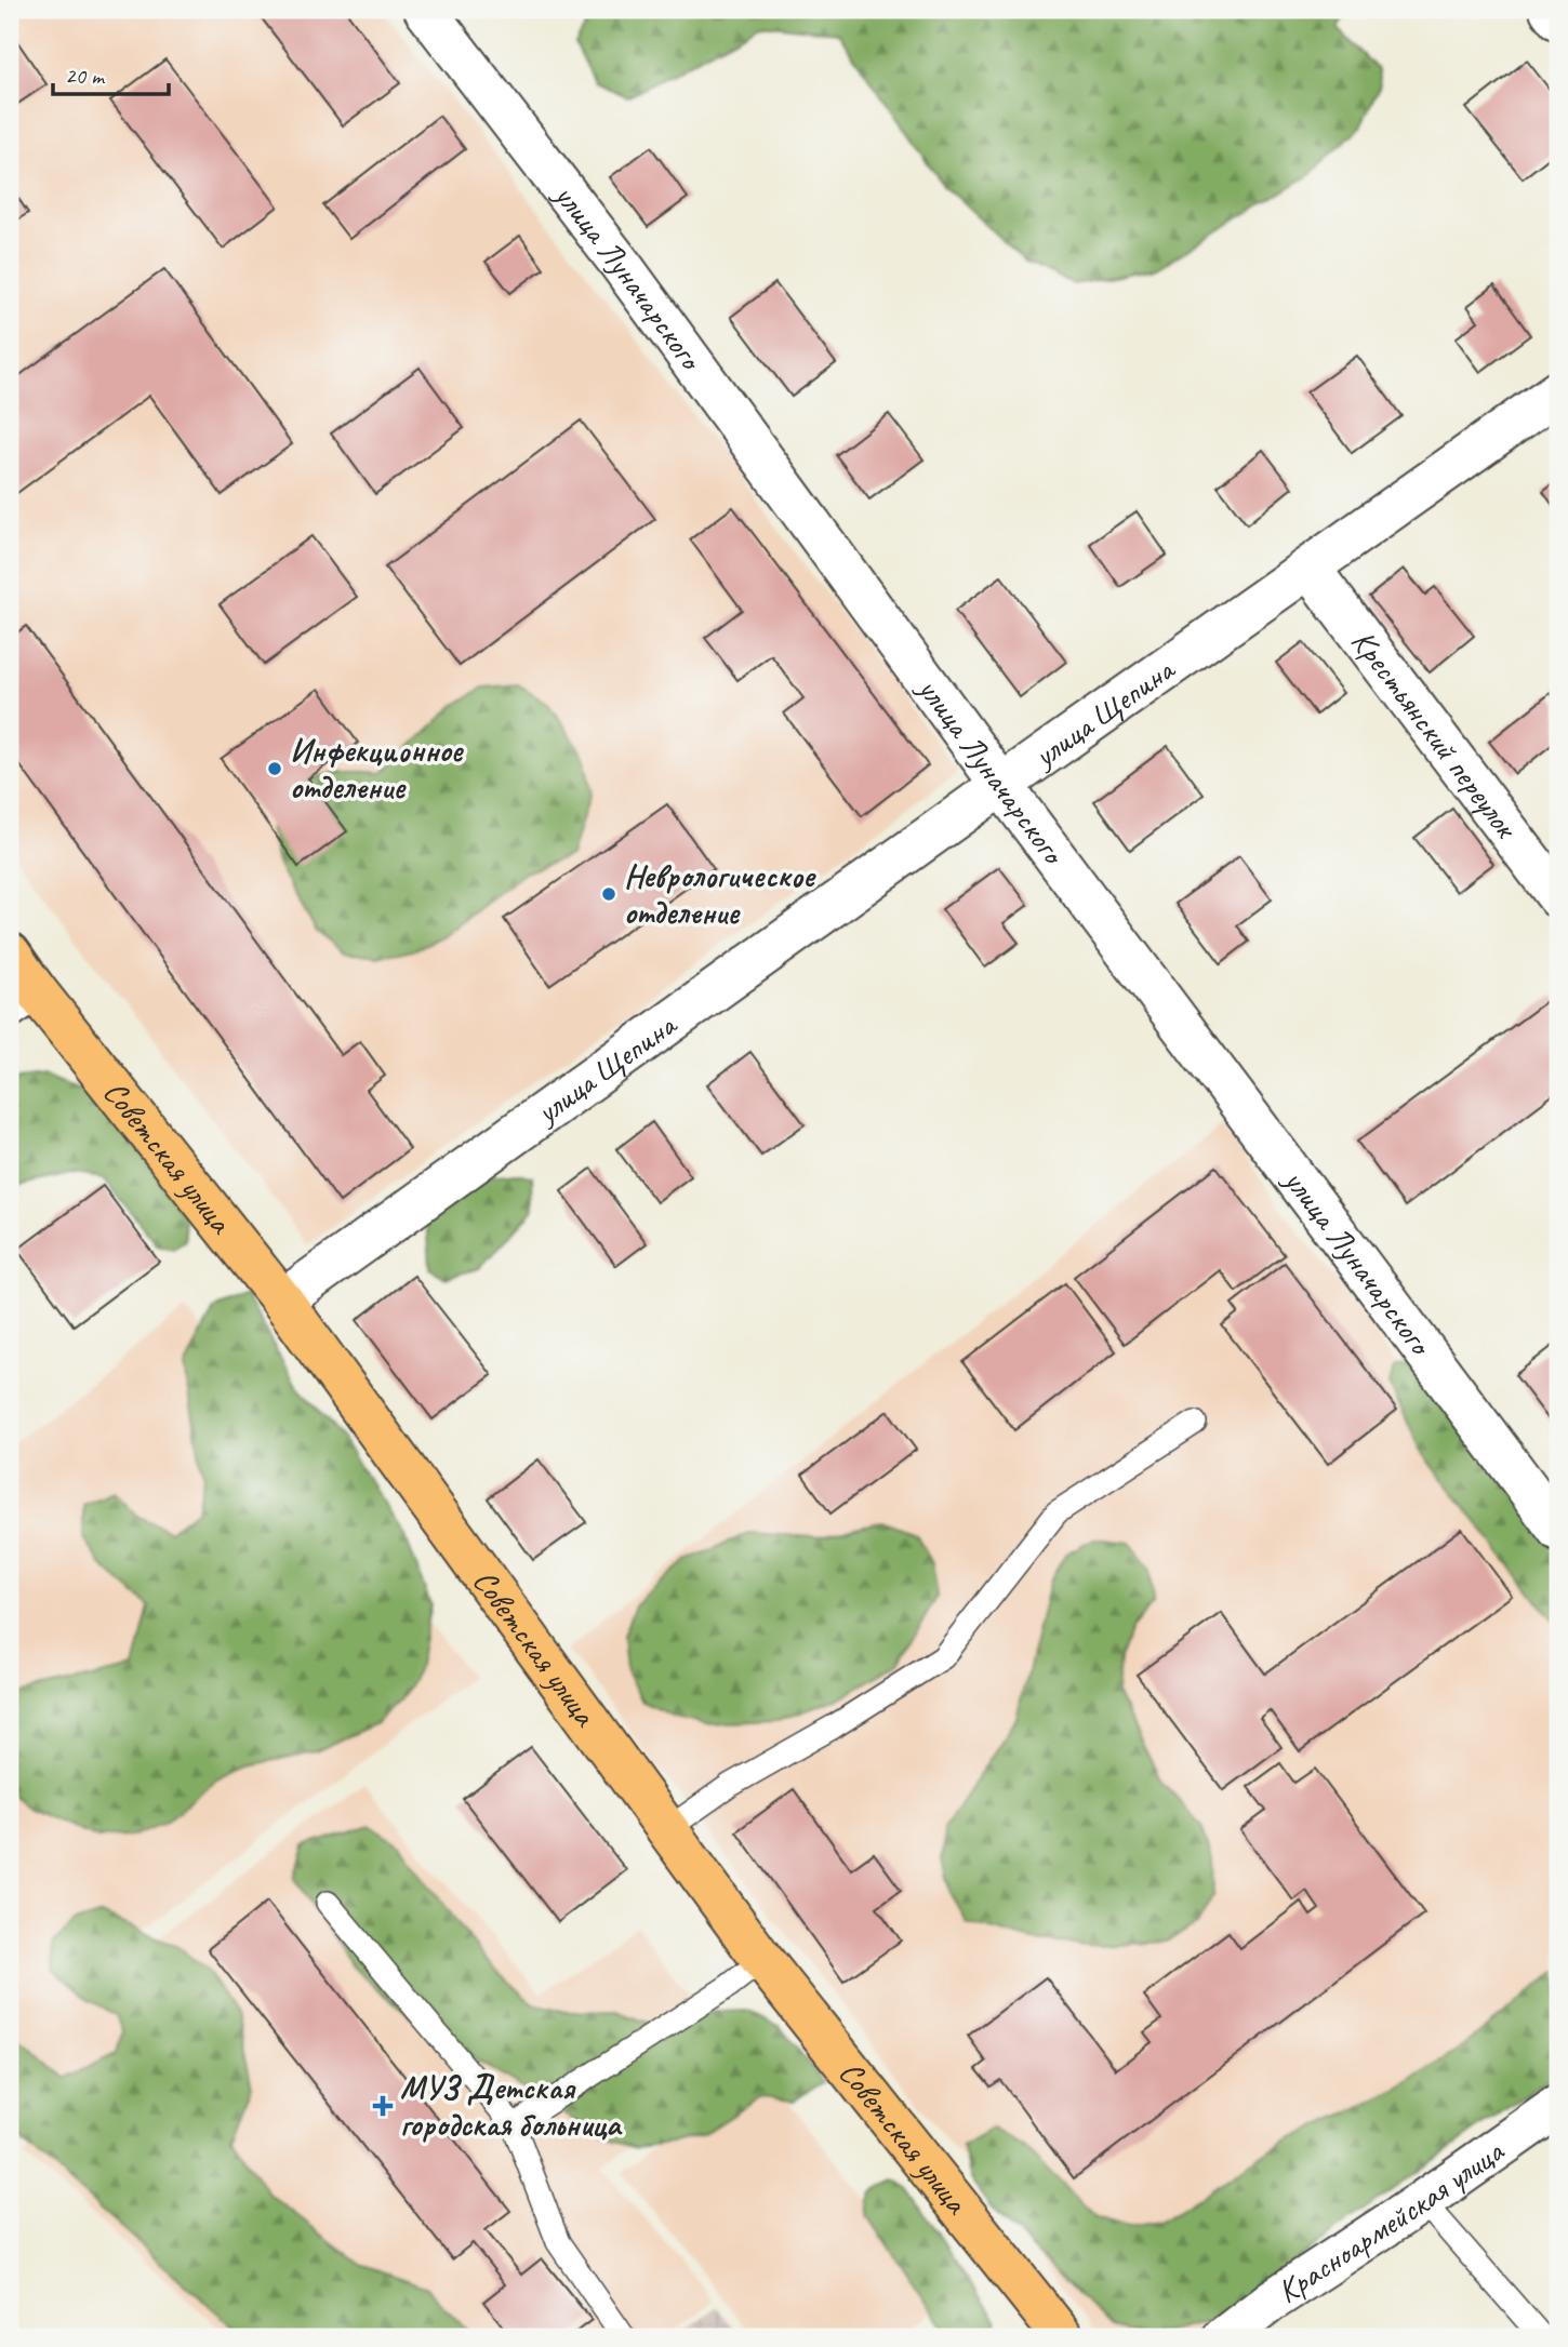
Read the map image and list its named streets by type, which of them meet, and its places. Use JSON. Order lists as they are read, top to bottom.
{
  "streets": {
    "main road": ["Советская улица"],
    "street": [
      "улица Луначарского",
      "улица Щепина",
      "Крестьянский переулок",
      "Красноармейская улица"
    ]
  },
  "crossings": [
    ["улица Луначарского", "улица Щепина"],
    ["улица Щепина", "Крестьянский переулок"],
    ["улица Щепина", "Советская улица"]
  ],
  "places": {
    "other": ["Инфекционное отделение", "Неврологическое отделение"],
    "health": ["МУЗ Детская городская больница"]
  },
  "scale_bar": "20 m"
}
